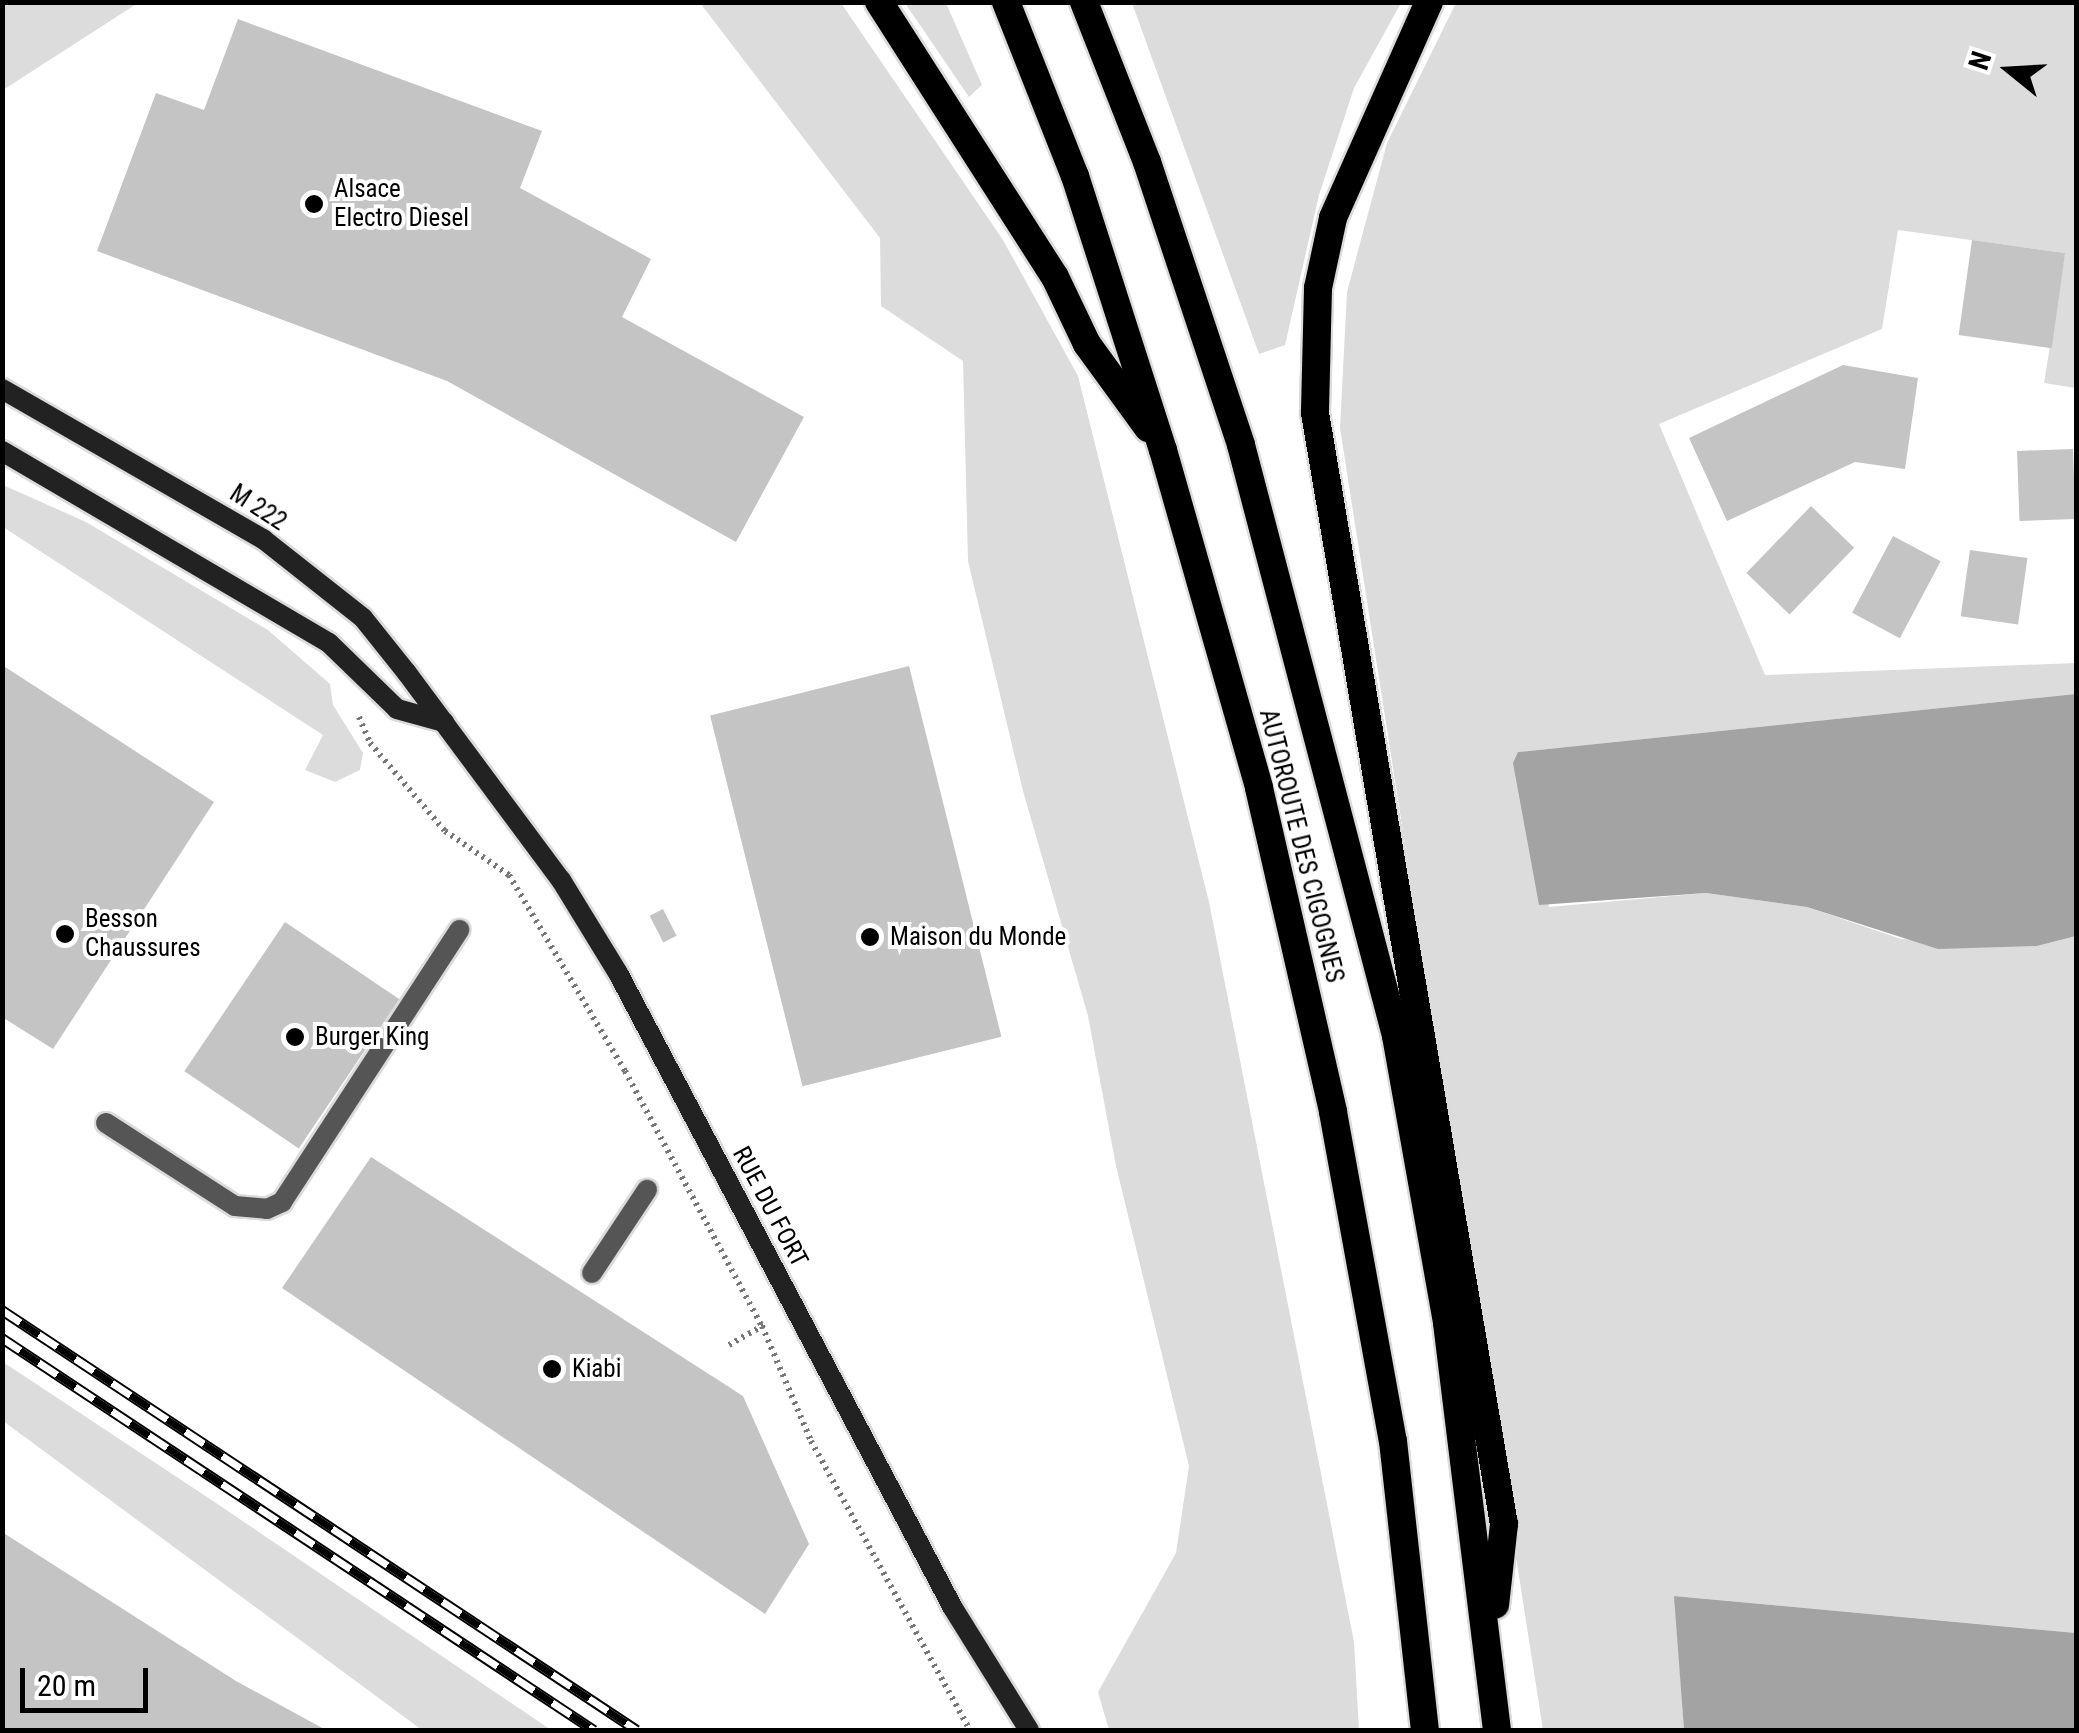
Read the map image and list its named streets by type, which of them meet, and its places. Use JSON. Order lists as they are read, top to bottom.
{
  "streets": {
    "highway": ["AUTOROUTE DES CIGOGNES"],
    "main road": ["M 222", "RUE DU FORT"]
  },
  "crossings": [
    ["M 222", "RUE DU FORT"]
  ],
  "places": [
    "Alsace Electro Diesel",
    "Besson Chaussures",
    "Maison du Monde",
    "Burger King",
    "Kiabi"
  ],
  "scale_bar": "20 m",
  "north": "left"
}
